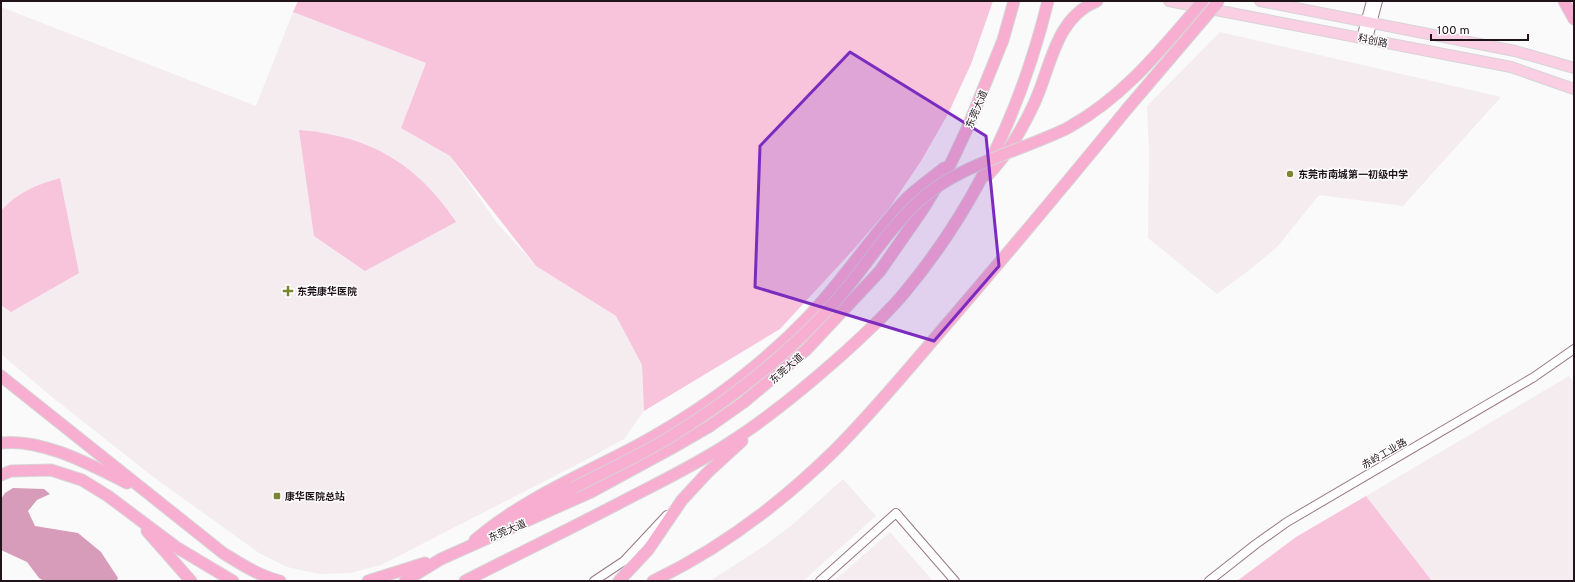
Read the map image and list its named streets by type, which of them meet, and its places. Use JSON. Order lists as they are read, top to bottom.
{
  "streets": {
    "highway": ["东莞大道"],
    "main road": ["科创路"],
    "street": ["赤岭工业路"]
  },
  "places": {
    "other": ["东莞市南城第一初级中学"],
    "health": ["东莞康华医院"],
    "transit": ["康华医院总站"]
  },
  "scale_bar": "100 m"
}
